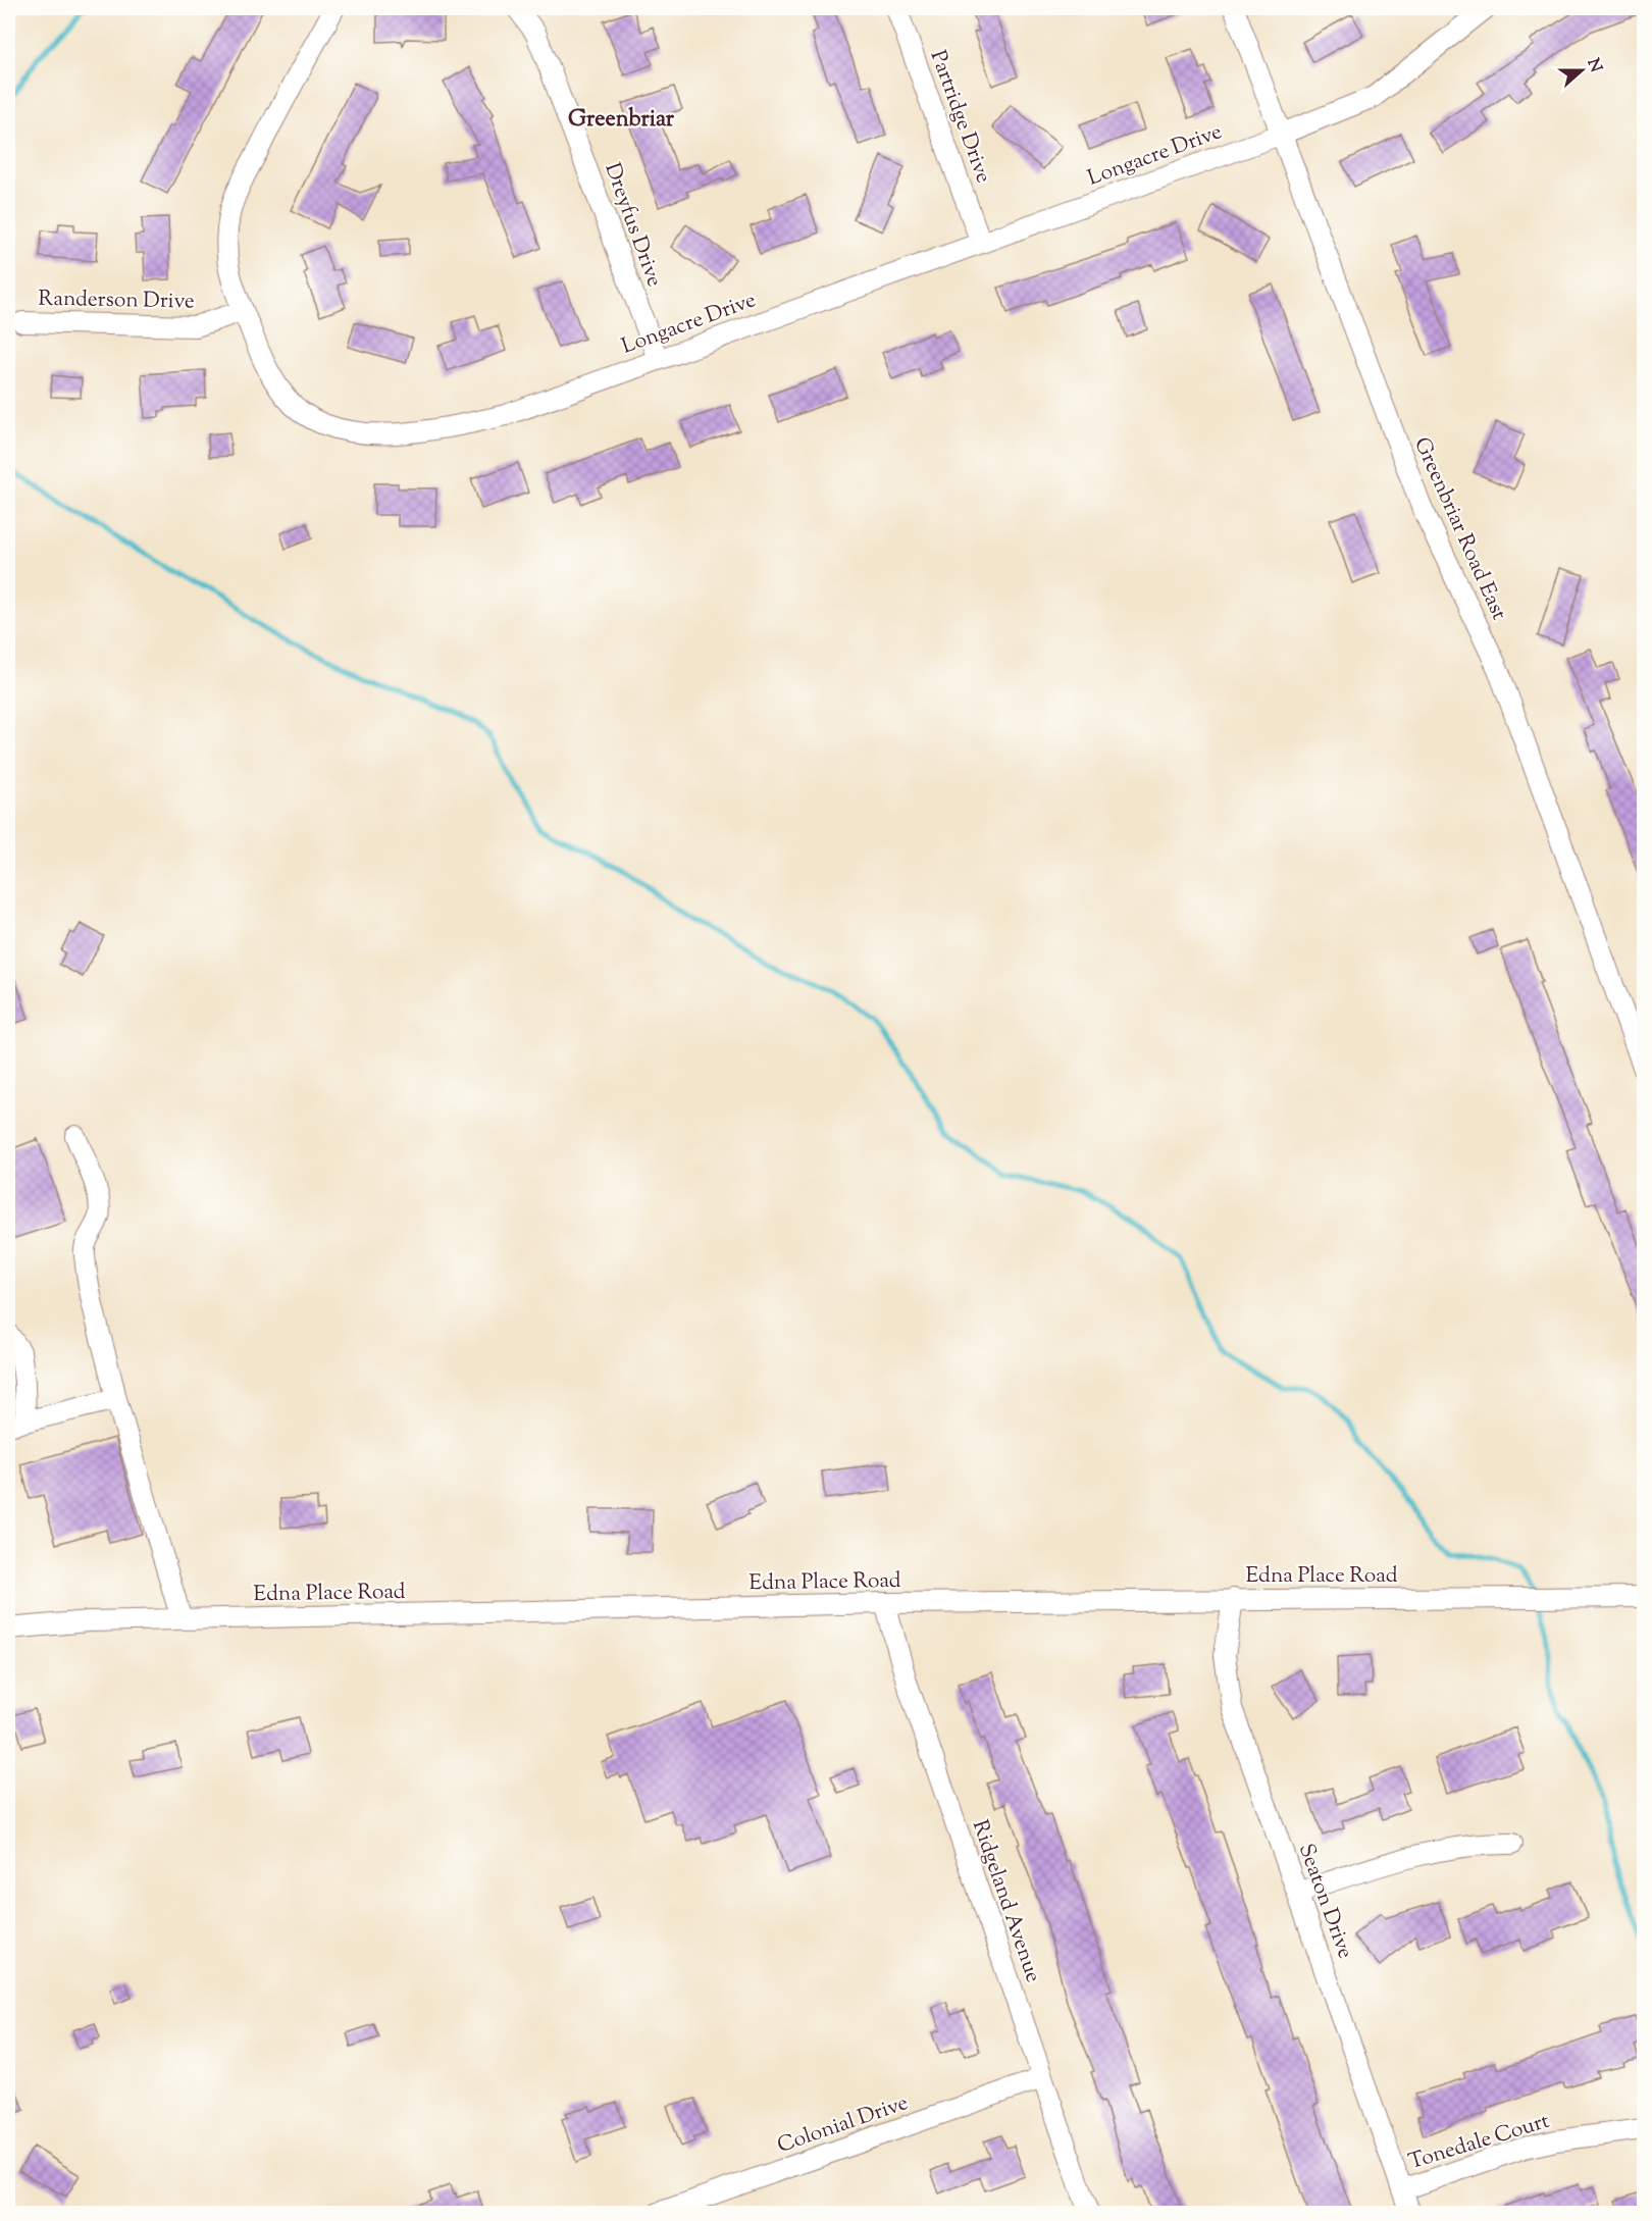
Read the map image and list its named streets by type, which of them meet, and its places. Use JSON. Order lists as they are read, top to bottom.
{
  "streets": {
    "street": [
      "Partridge Drive",
      "Longacre Drive",
      "Dreyfus Drive",
      "Randerson Drive",
      "Greenbriar Road East",
      "Edna Place Road",
      "Ridgeland Avenue",
      "Seaton Drive",
      "Colonial Drive",
      "Tonedale Court"
    ]
  },
  "crossings": [
    ["Partridge Drive", "Longacre Drive"],
    ["Longacre Drive", "Dreyfus Drive"],
    ["Longacre Drive", "Randerson Drive"],
    ["Longacre Drive", "Greenbriar Road East"],
    ["Edna Place Road", "Ridgeland Avenue"],
    ["Edna Place Road", "Seaton Drive"],
    ["Ridgeland Avenue", "Colonial Drive"],
    ["Seaton Drive", "Tonedale Court"]
  ],
  "districts": ["Greenbriar"],
  "north": "right"
}
